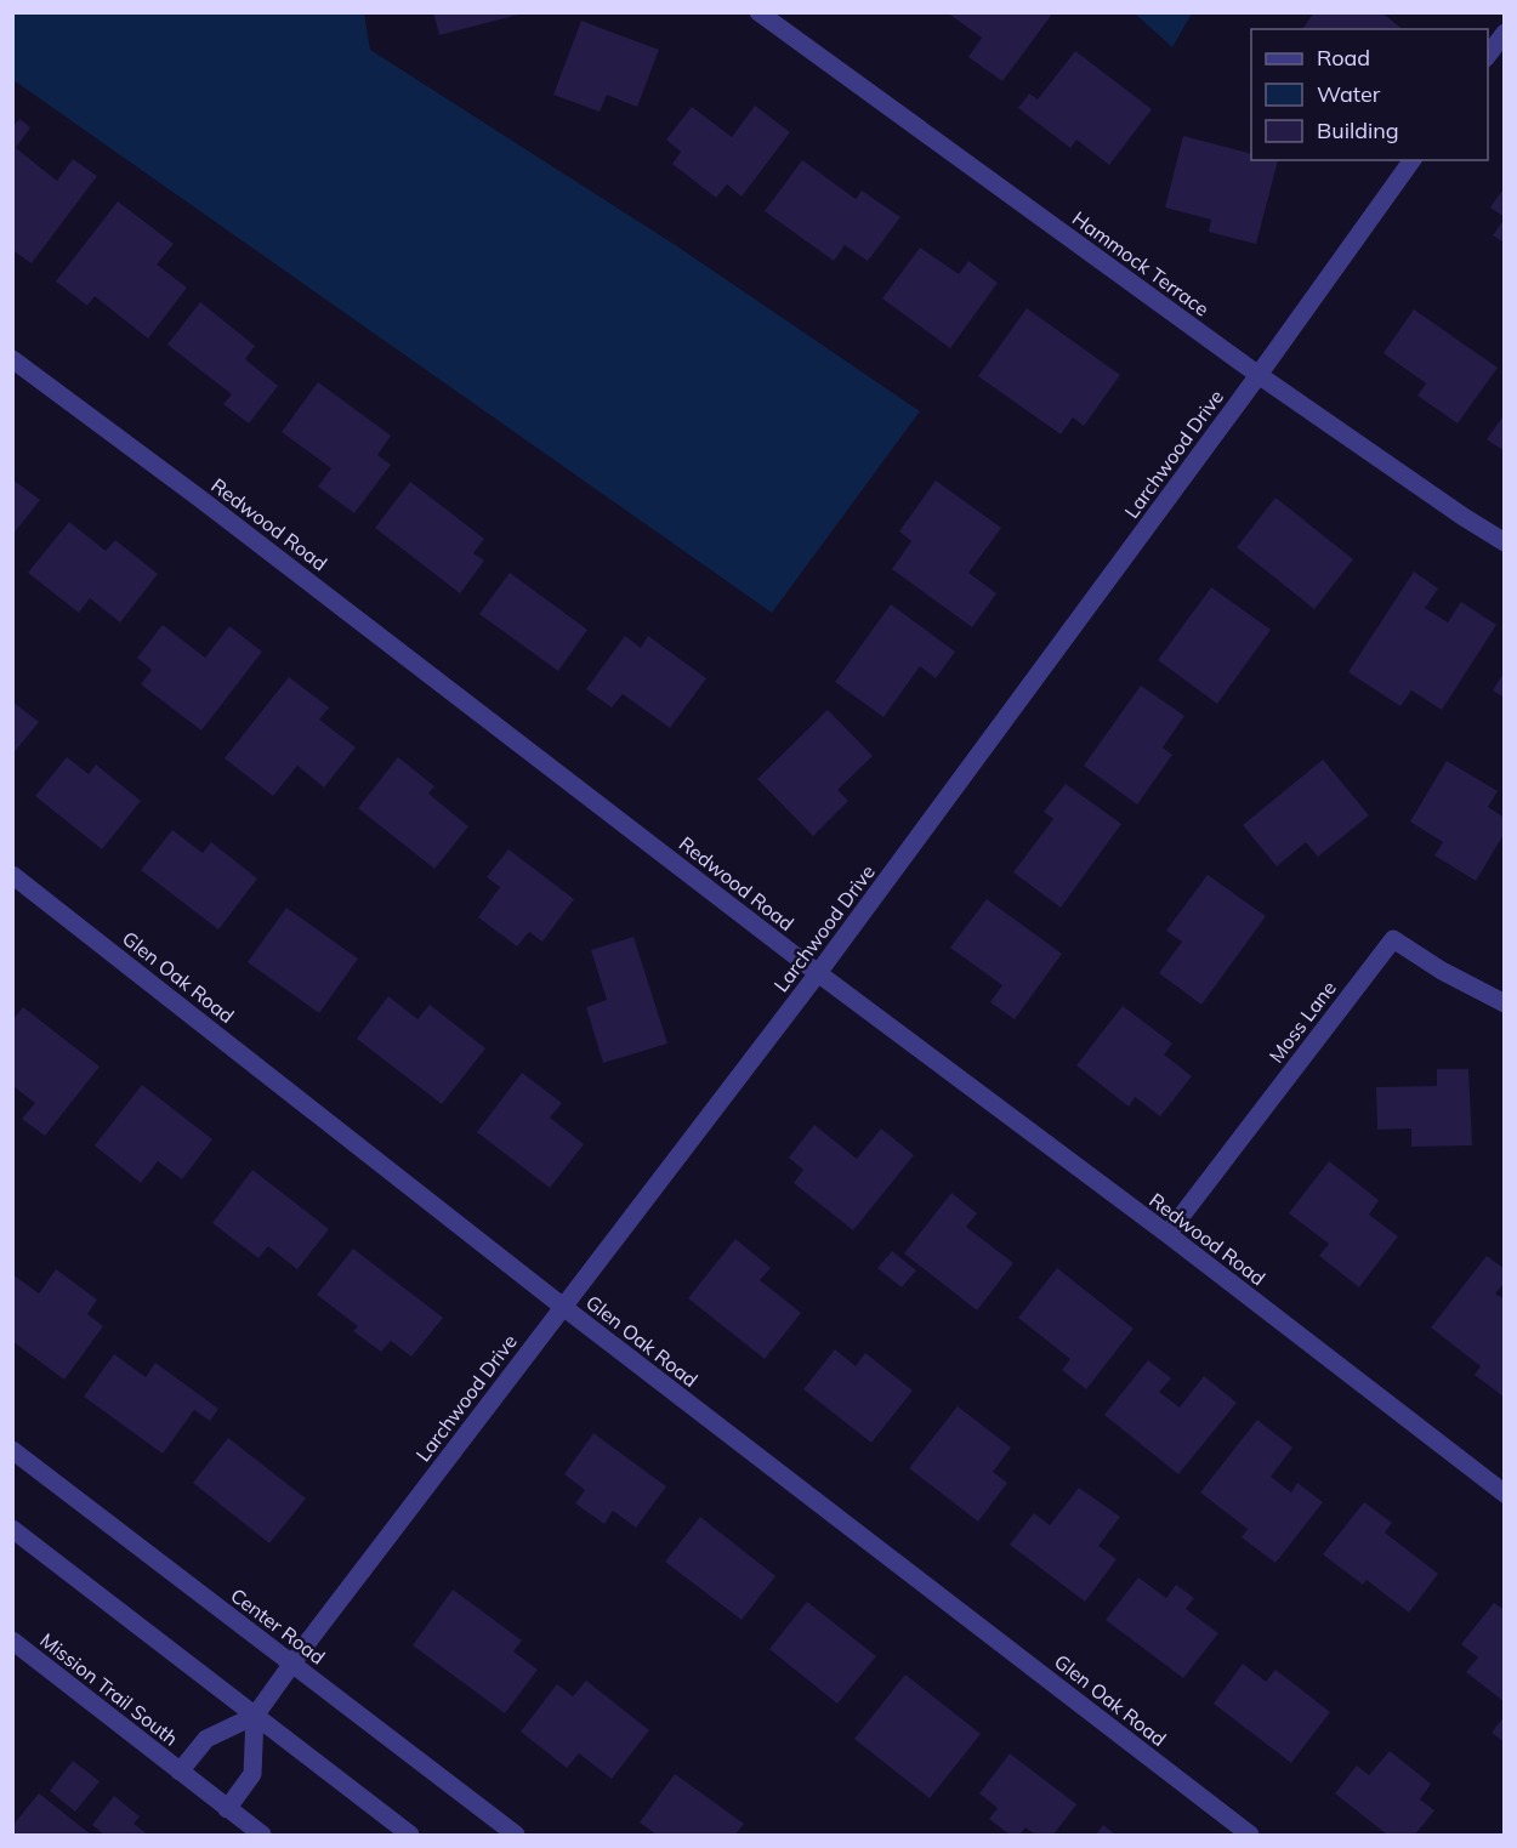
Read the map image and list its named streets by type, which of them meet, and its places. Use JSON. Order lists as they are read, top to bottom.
{
  "streets": {
    "street": [
      "Hammock Terrace",
      "Larchwood Drive",
      "Redwood Road",
      "Glen Oak Road",
      "Moss Lane",
      "Center Road",
      "Mission Trail South"
    ]
  },
  "crossings": [
    ["Hammock Terrace", "Larchwood Drive"],
    ["Larchwood Drive", "Redwood Road"],
    ["Larchwood Drive", "Glen Oak Road"],
    ["Larchwood Drive", "Center Road"],
    ["Larchwood Drive", "Mission Trail South"],
    ["Redwood Road", "Moss Lane"]
  ],
  "legend": ["Road", "Water", "Building"]
}
